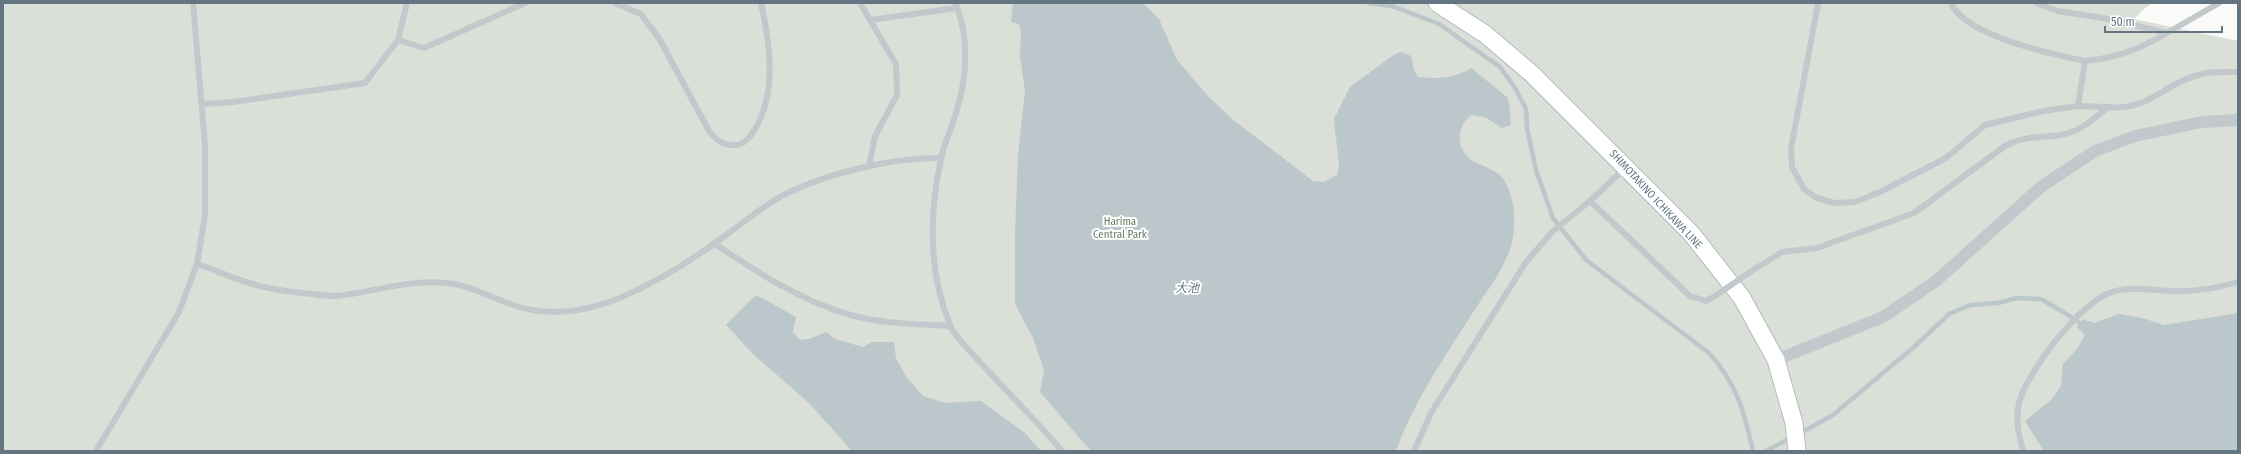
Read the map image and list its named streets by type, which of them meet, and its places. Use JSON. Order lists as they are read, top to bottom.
{
  "streets": {
    "main road": ["SHIMOTAKINO ICHIKAWA LINE"]
  },
  "water": ["大池"],
  "parks": ["Harima Central Park"],
  "scale_bar": "50 m"
}
